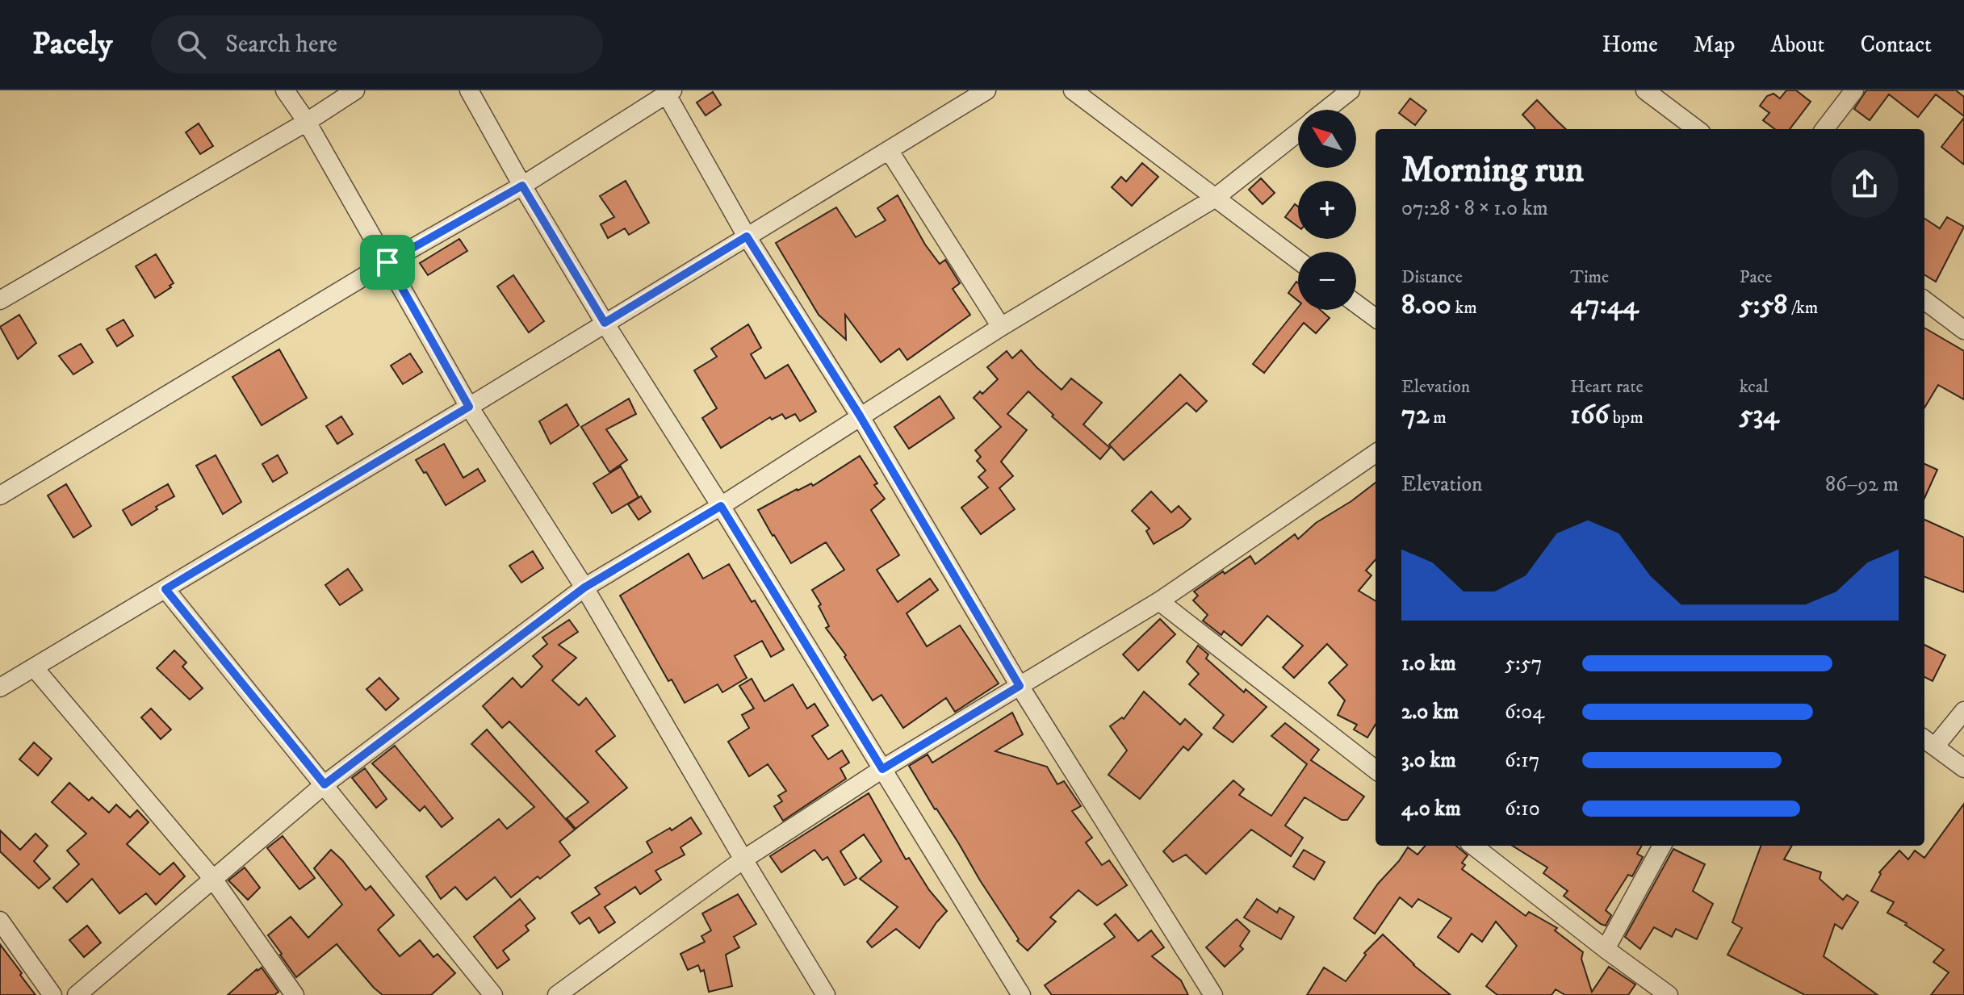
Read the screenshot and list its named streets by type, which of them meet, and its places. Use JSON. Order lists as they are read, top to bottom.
{
  "north": "top left",
  "page": {
    "header": "Pacely",
    "search": "Search here",
    "nav": [
      "Home",
      "Map",
      "About",
      "Contact"
    ],
    "map_buttons": ["+", "−"],
    "heading": ["Morning run", "07:28 · 8 × 1.0 km"],
    "stats": [
      ["Distance", "8.00 km"],
      ["Time", "47:44"],
      ["Pace", "5:58 /km"],
      ["Elevation", "72 m"],
      ["Heart rate", "166 bpm"],
      ["kcal", "534"]
    ],
    "chart": ["Elevation", "86–92 m"],
    "list": [
      {
        "name": "1.0 km",
        "note": "5:57"
      },
      {
        "name": "2.0 km",
        "note": "6:04"
      },
      {
        "name": "3.0 km",
        "note": "6:17"
      },
      {
        "name": "4.0 km",
        "note": "6:10"
      }
    ]
  }
}
